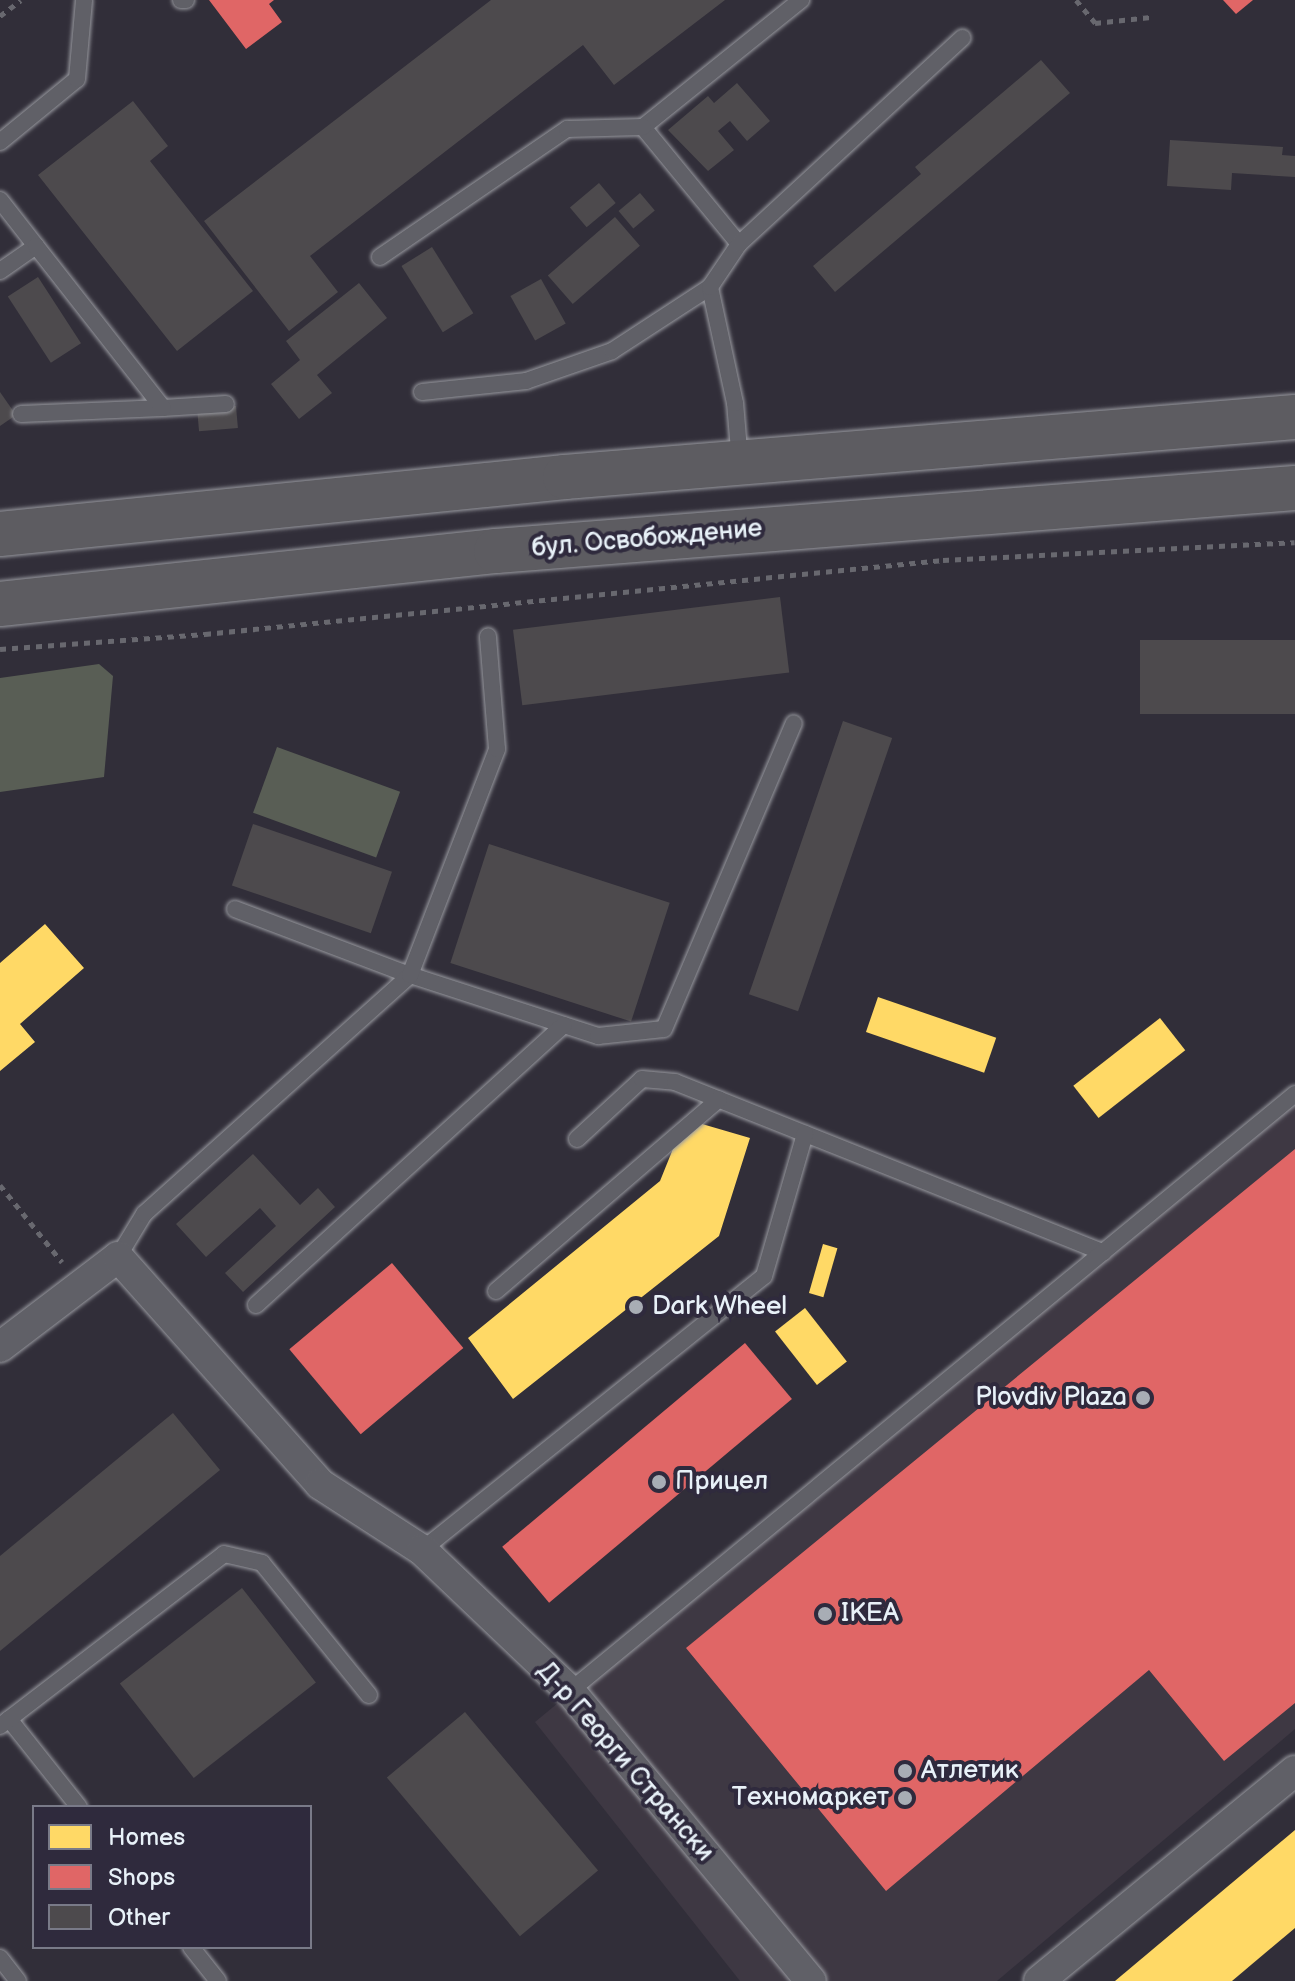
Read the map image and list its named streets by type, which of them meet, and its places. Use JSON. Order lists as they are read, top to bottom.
{
  "streets": {
    "main road": ["бул. Освобождение"],
    "street": ["Д-р Георги Странски"]
  },
  "places": [
    "Dark Wheel",
    "Plovdiv Plaza",
    "Прицел",
    "IKEA",
    "Атлетик",
    "Техномаркет"
  ],
  "legend": ["Homes", "Shops", "Other"]
}
